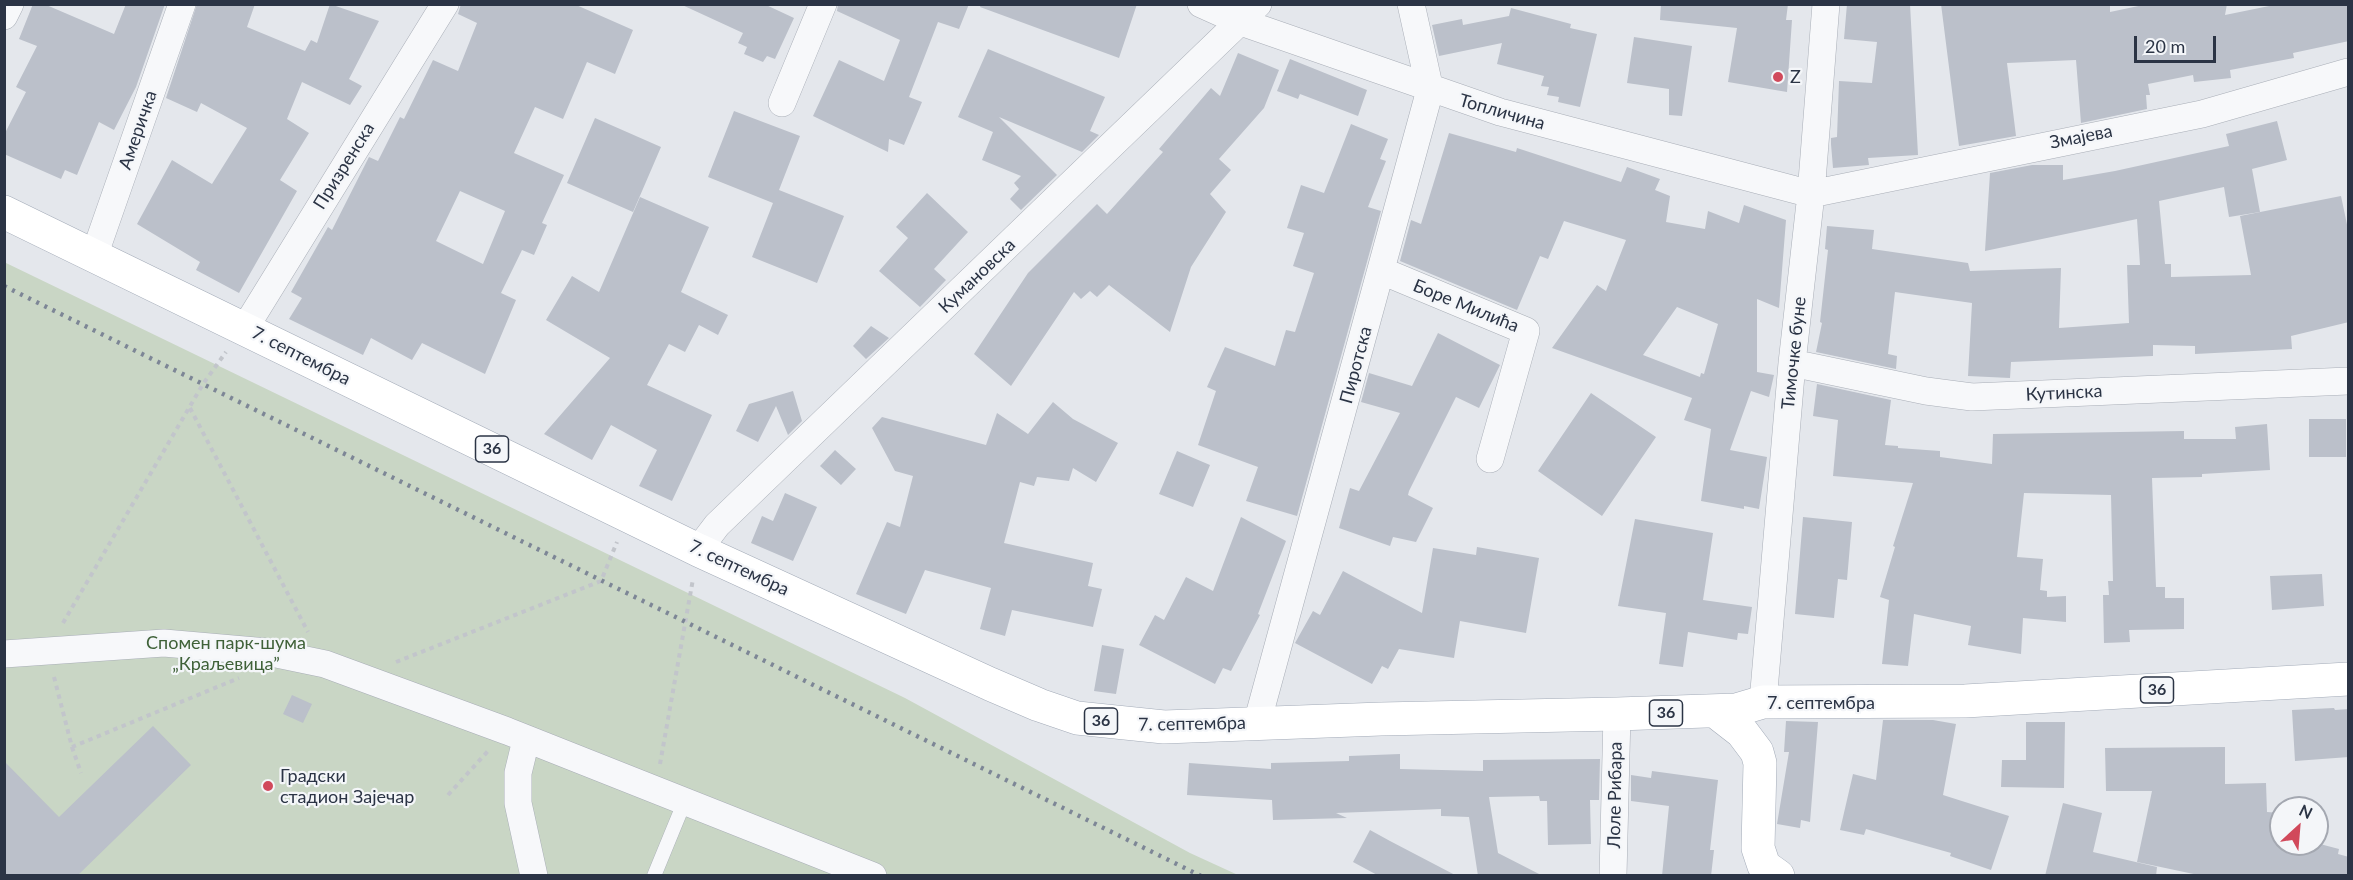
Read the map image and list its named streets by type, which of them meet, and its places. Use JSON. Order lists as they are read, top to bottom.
{
  "streets": {
    "main road": ["7. септембра", "36"],
    "street": [
      "Топличина",
      "Америчка",
      "Змајева",
      "Призренска",
      "Кумановска",
      "Боре Милића",
      "Тимочке буне",
      "Пиротска",
      "Кутинска",
      "Лоле Рибара"
    ]
  },
  "crossings": [
    ["Топличина", "Змајева"],
    ["Топличина", "Кумановска"],
    ["Топличина", "Тимочке буне"],
    ["Топличина", "Пиротска"],
    ["Америчка", "7. септембра"],
    ["Змајева", "Тимочке буне"],
    ["Призренска", "7. септембра"],
    ["Кумановска", "7. септембра"],
    ["Боре Милића", "Пиротска"],
    ["Тимочке буне", "7. септембра"],
    ["Тимочке буне", "Кутинска"],
    ["7. септембра", "Пиротска"],
    ["7. септембра", "Лоле Рибара"]
  ],
  "parks": ["Спомен парк-шума „Краљевица”"],
  "places": ["Z", "Градски стадион Зајечар"],
  "scale_bar": "20 m",
  "north": "top right"
}
